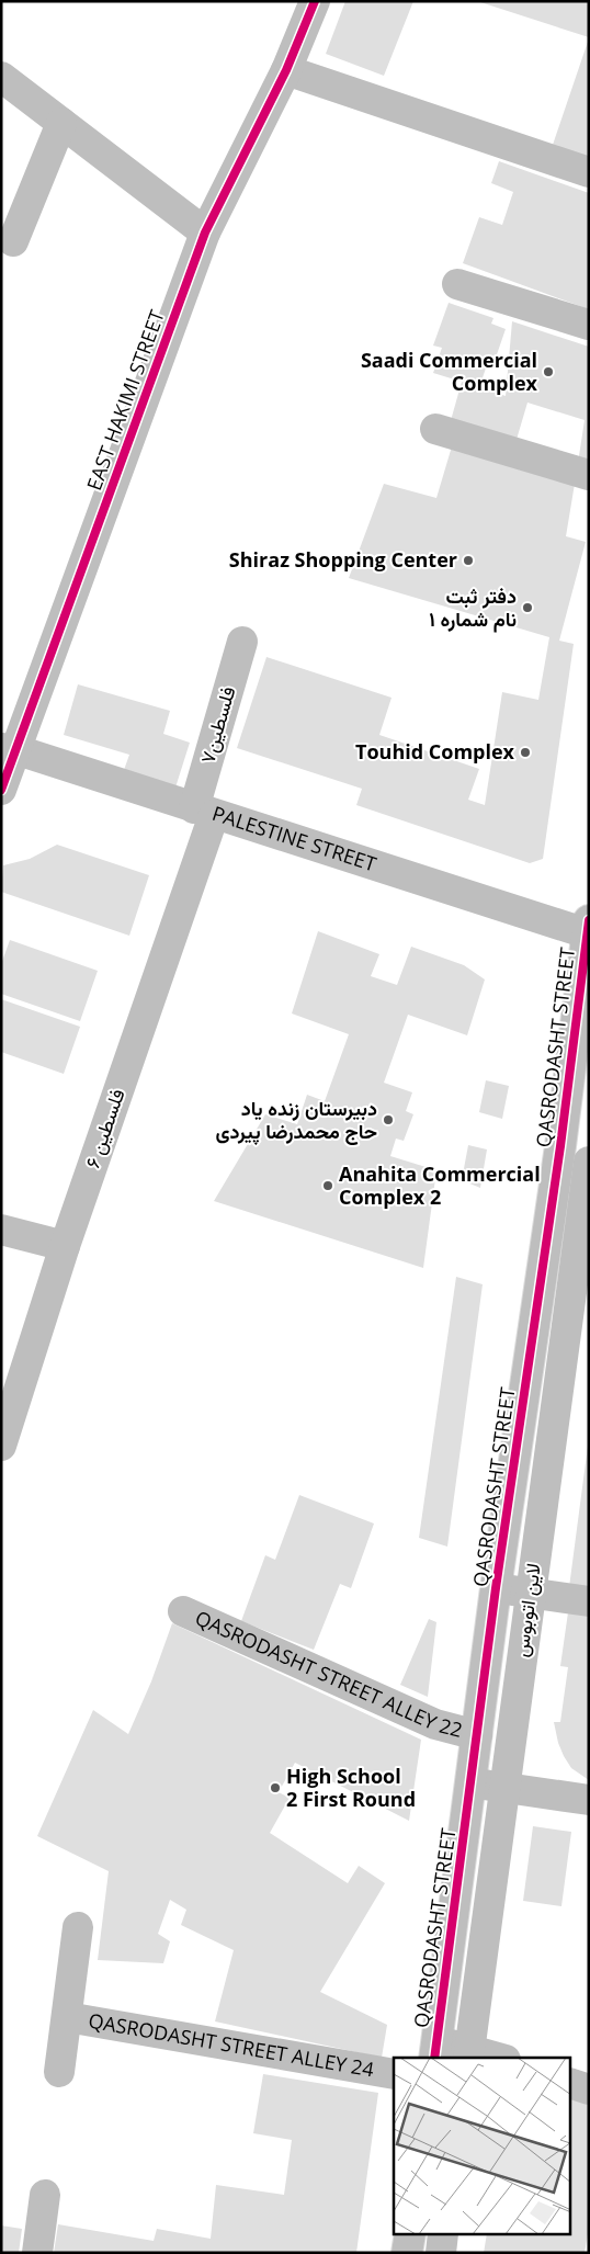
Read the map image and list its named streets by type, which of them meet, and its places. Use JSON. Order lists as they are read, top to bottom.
{
  "streets": {
    "street": [
      "EAST HAKIMI STREET",
      "۷فلسطین",
      "PALESTINE STREET",
      "QASRODASHT STREET",
      "فلسطین ۶",
      "لاین اتوبوس",
      "QASRODASHT STREET ALLEY 22",
      "QASRODASHT STREET ALLEY 24"
    ]
  },
  "crossings": [
    ["EAST HAKIMI STREET", "PALESTINE STREET"],
    ["۷فلسطین", "PALESTINE STREET"],
    ["۷فلسطین", "فلسطین ۶"],
    ["PALESTINE STREET", "QASRODASHT STREET"],
    ["PALESTINE STREET", "فلسطین ۶"],
    ["QASRODASHT STREET", "QASRODASHT STREET ALLEY 22"]
  ],
  "places": [
    "Saadi Commercial Complex",
    "Shiraz Shopping Center",
    "دفتر ثبت نام شماره ١",
    "Touhid Complex",
    "دبیرستان زنده یاد حاج محمدرضا پیردی",
    "Anahita Commercial Complex 2",
    "High School 2 First Round"
  ]
}
